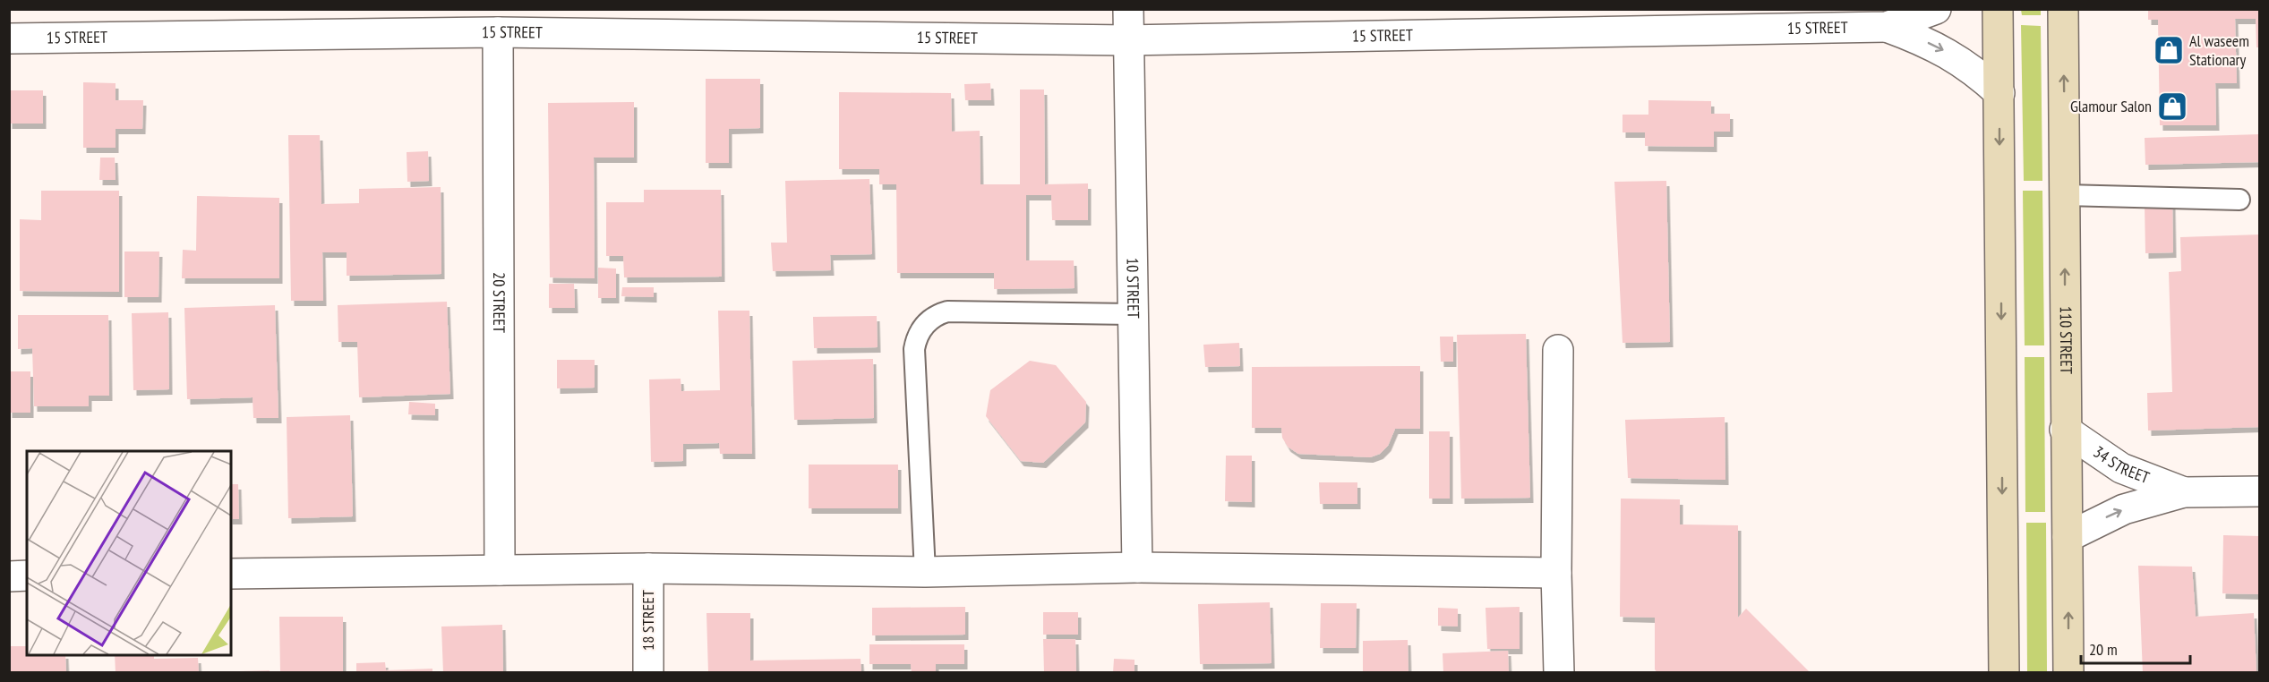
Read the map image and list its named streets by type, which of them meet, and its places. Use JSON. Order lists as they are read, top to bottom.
{
  "streets": {
    "main road": ["110 STREET"],
    "street": [
      "15 STREET",
      "10 STREET",
      "20 STREET",
      "34 STREET",
      "18 STREET"
    ]
  },
  "crossings": [
    ["15 STREET", "10 STREET"],
    ["15 STREET", "20 STREET"],
    ["110 STREET", "34 STREET"]
  ],
  "one_way": ["34 STREET"],
  "places": {
    "shop": ["Al waseem Stationary", "Glamour Salon"]
  },
  "scale_bar": "20 m"
}
